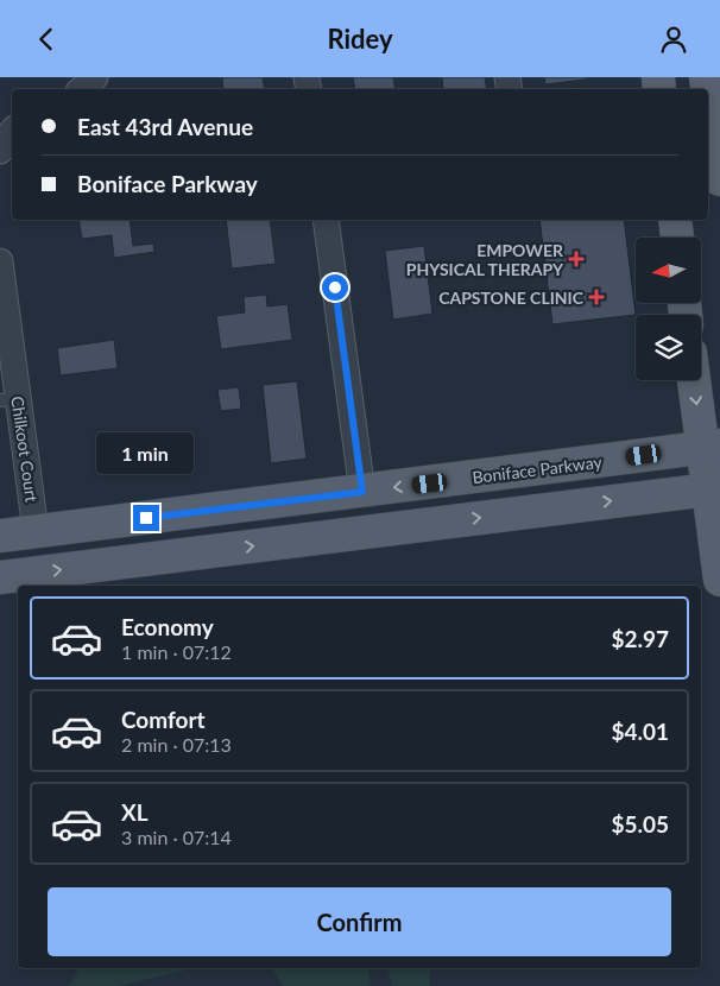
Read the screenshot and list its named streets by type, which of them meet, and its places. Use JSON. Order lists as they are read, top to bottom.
{
  "streets": {
    "main road": ["Boniface Parkway"],
    "street": ["Chilkoot Court"]
  },
  "crossings": [
    ["Chilkoot Court", "Boniface Parkway"]
  ],
  "places": {
    "health": ["EMPOWER PHYSICAL THERAPY", "CAPSTONE CLINIC"]
  },
  "north": "left",
  "page": {
    "header": "Ridey",
    "banner": ["East 43rd Avenue", "Boniface Parkway"],
    "bubble": "1 min",
    "list": [
      {
        "name": "Economy",
        "note": "1 min · 07:12",
        "value": "$2.97"
      },
      {
        "name": "Comfort",
        "note": "2 min · 07:13",
        "value": "$4.01"
      },
      {
        "name": "XL",
        "note": "3 min · 07:14",
        "value": "$5.05"
      }
    ],
    "buttons": "Confirm"
  }
}
